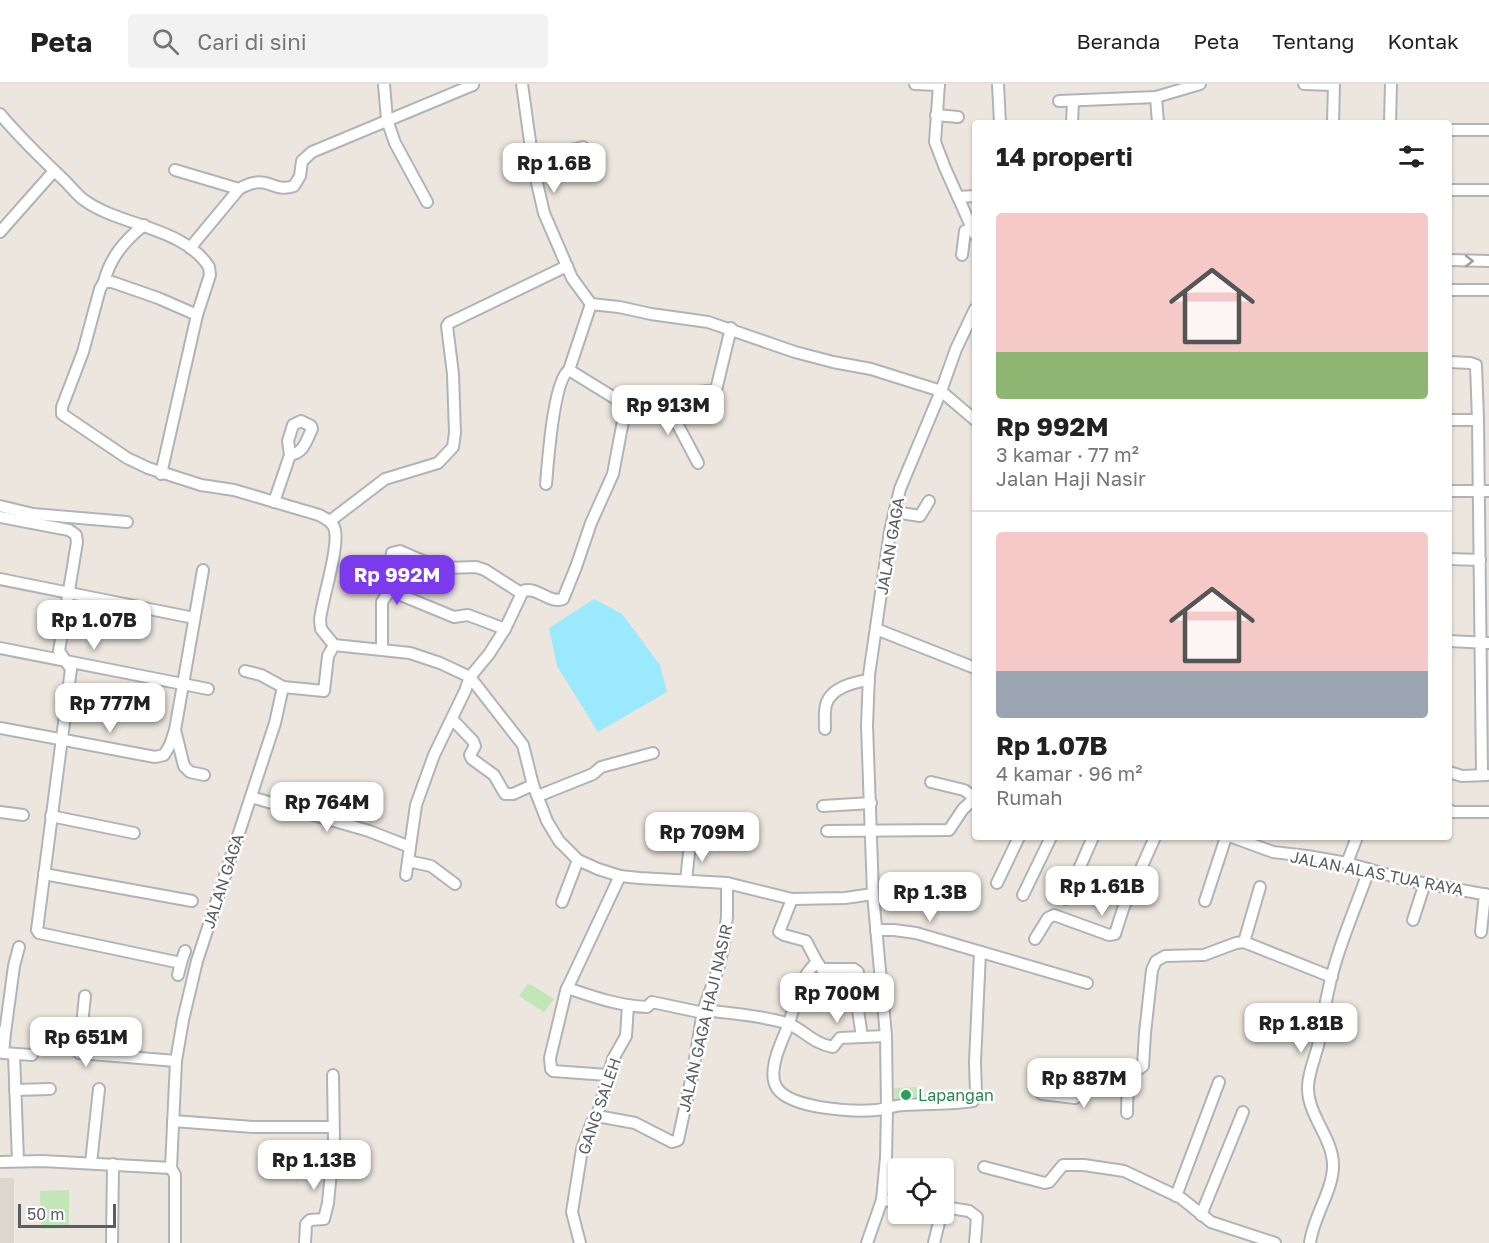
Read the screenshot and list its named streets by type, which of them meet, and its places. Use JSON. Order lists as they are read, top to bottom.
{
  "streets": {
    "street": [
      "JALAN GAGA",
      "JALAN ALAS TUA RAYA",
      "JALAN GAGA HAJI NASIR",
      "GANG SALEH"
    ]
  },
  "crossings": [
    ["JALAN GAGA HAJI NASIR", "GANG SALEH"]
  ],
  "places": ["Lapangan"],
  "scale_bar": "50 m",
  "page": {
    "header": "Peta",
    "search": "Cari di sini",
    "nav": [
      "Beranda",
      "Peta",
      "Tentang",
      "Kontak"
    ],
    "heading": "14 properti",
    "price": [
      "Rp 1.6B",
      "Rp 913M",
      "Rp 992M",
      "Rp 1.07B",
      "Rp 777M",
      "Rp 764M",
      "Rp 709M",
      "Rp 1.61B",
      "Rp 1.3B",
      "Rp 700M",
      "Rp 1.81B",
      "Rp 651M",
      "Rp 887M",
      "Rp 1.13B"
    ],
    "list": [
      {
        "name": "Rp 992M",
        "note": "3 kamar · 77 m² · Jalan Haji Nasir"
      },
      {
        "name": "Rp 1.07B",
        "note": "4 kamar · 96 m² · Rumah"
      }
    ],
    "scale": "50 m"
  }
}
